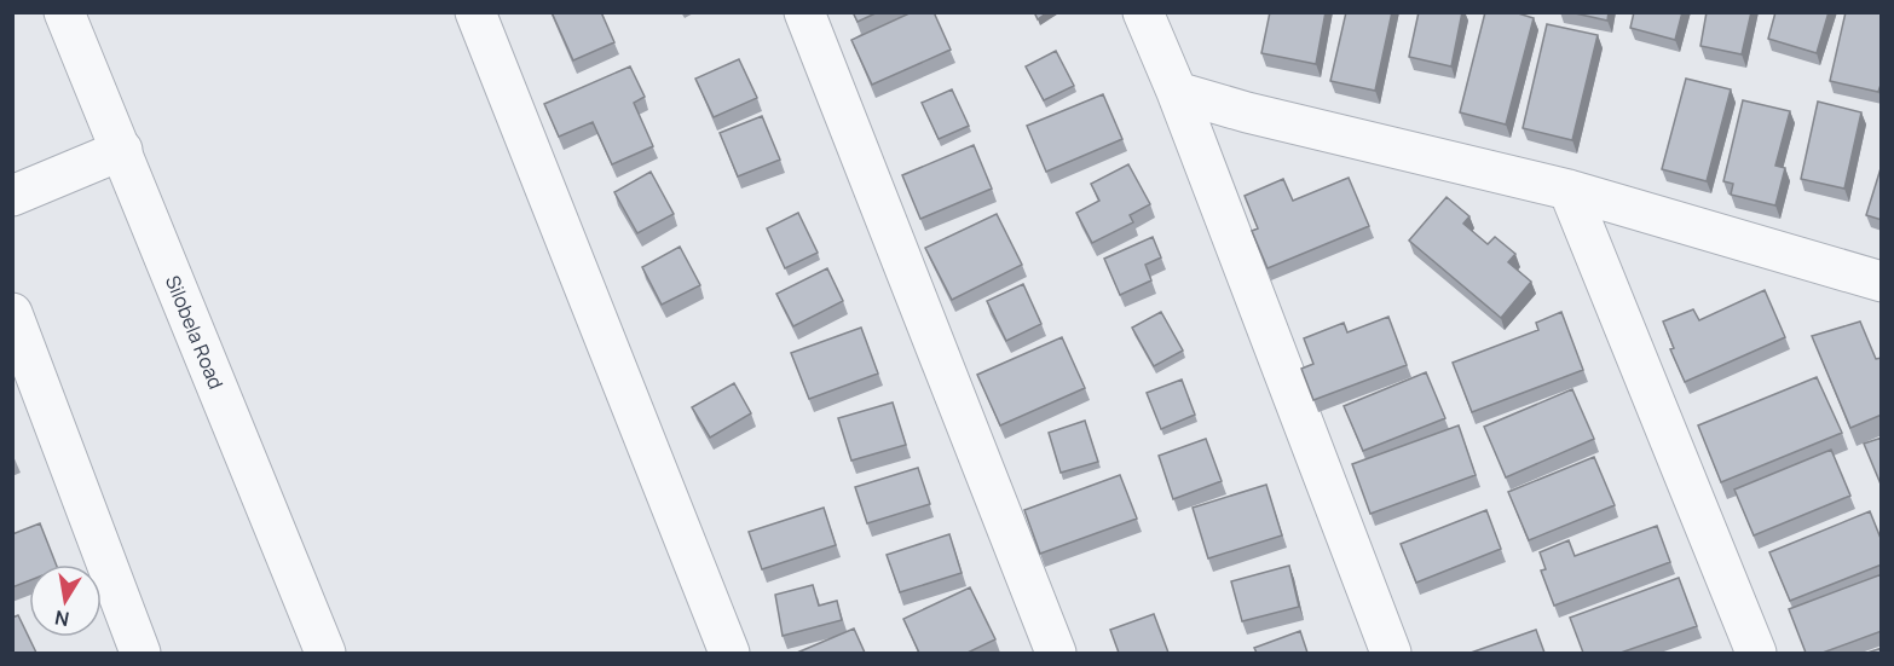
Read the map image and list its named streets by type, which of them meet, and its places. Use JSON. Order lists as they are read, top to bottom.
{
  "streets": {
    "street": ["Silobela Road"]
  },
  "north": "bottom"
}
